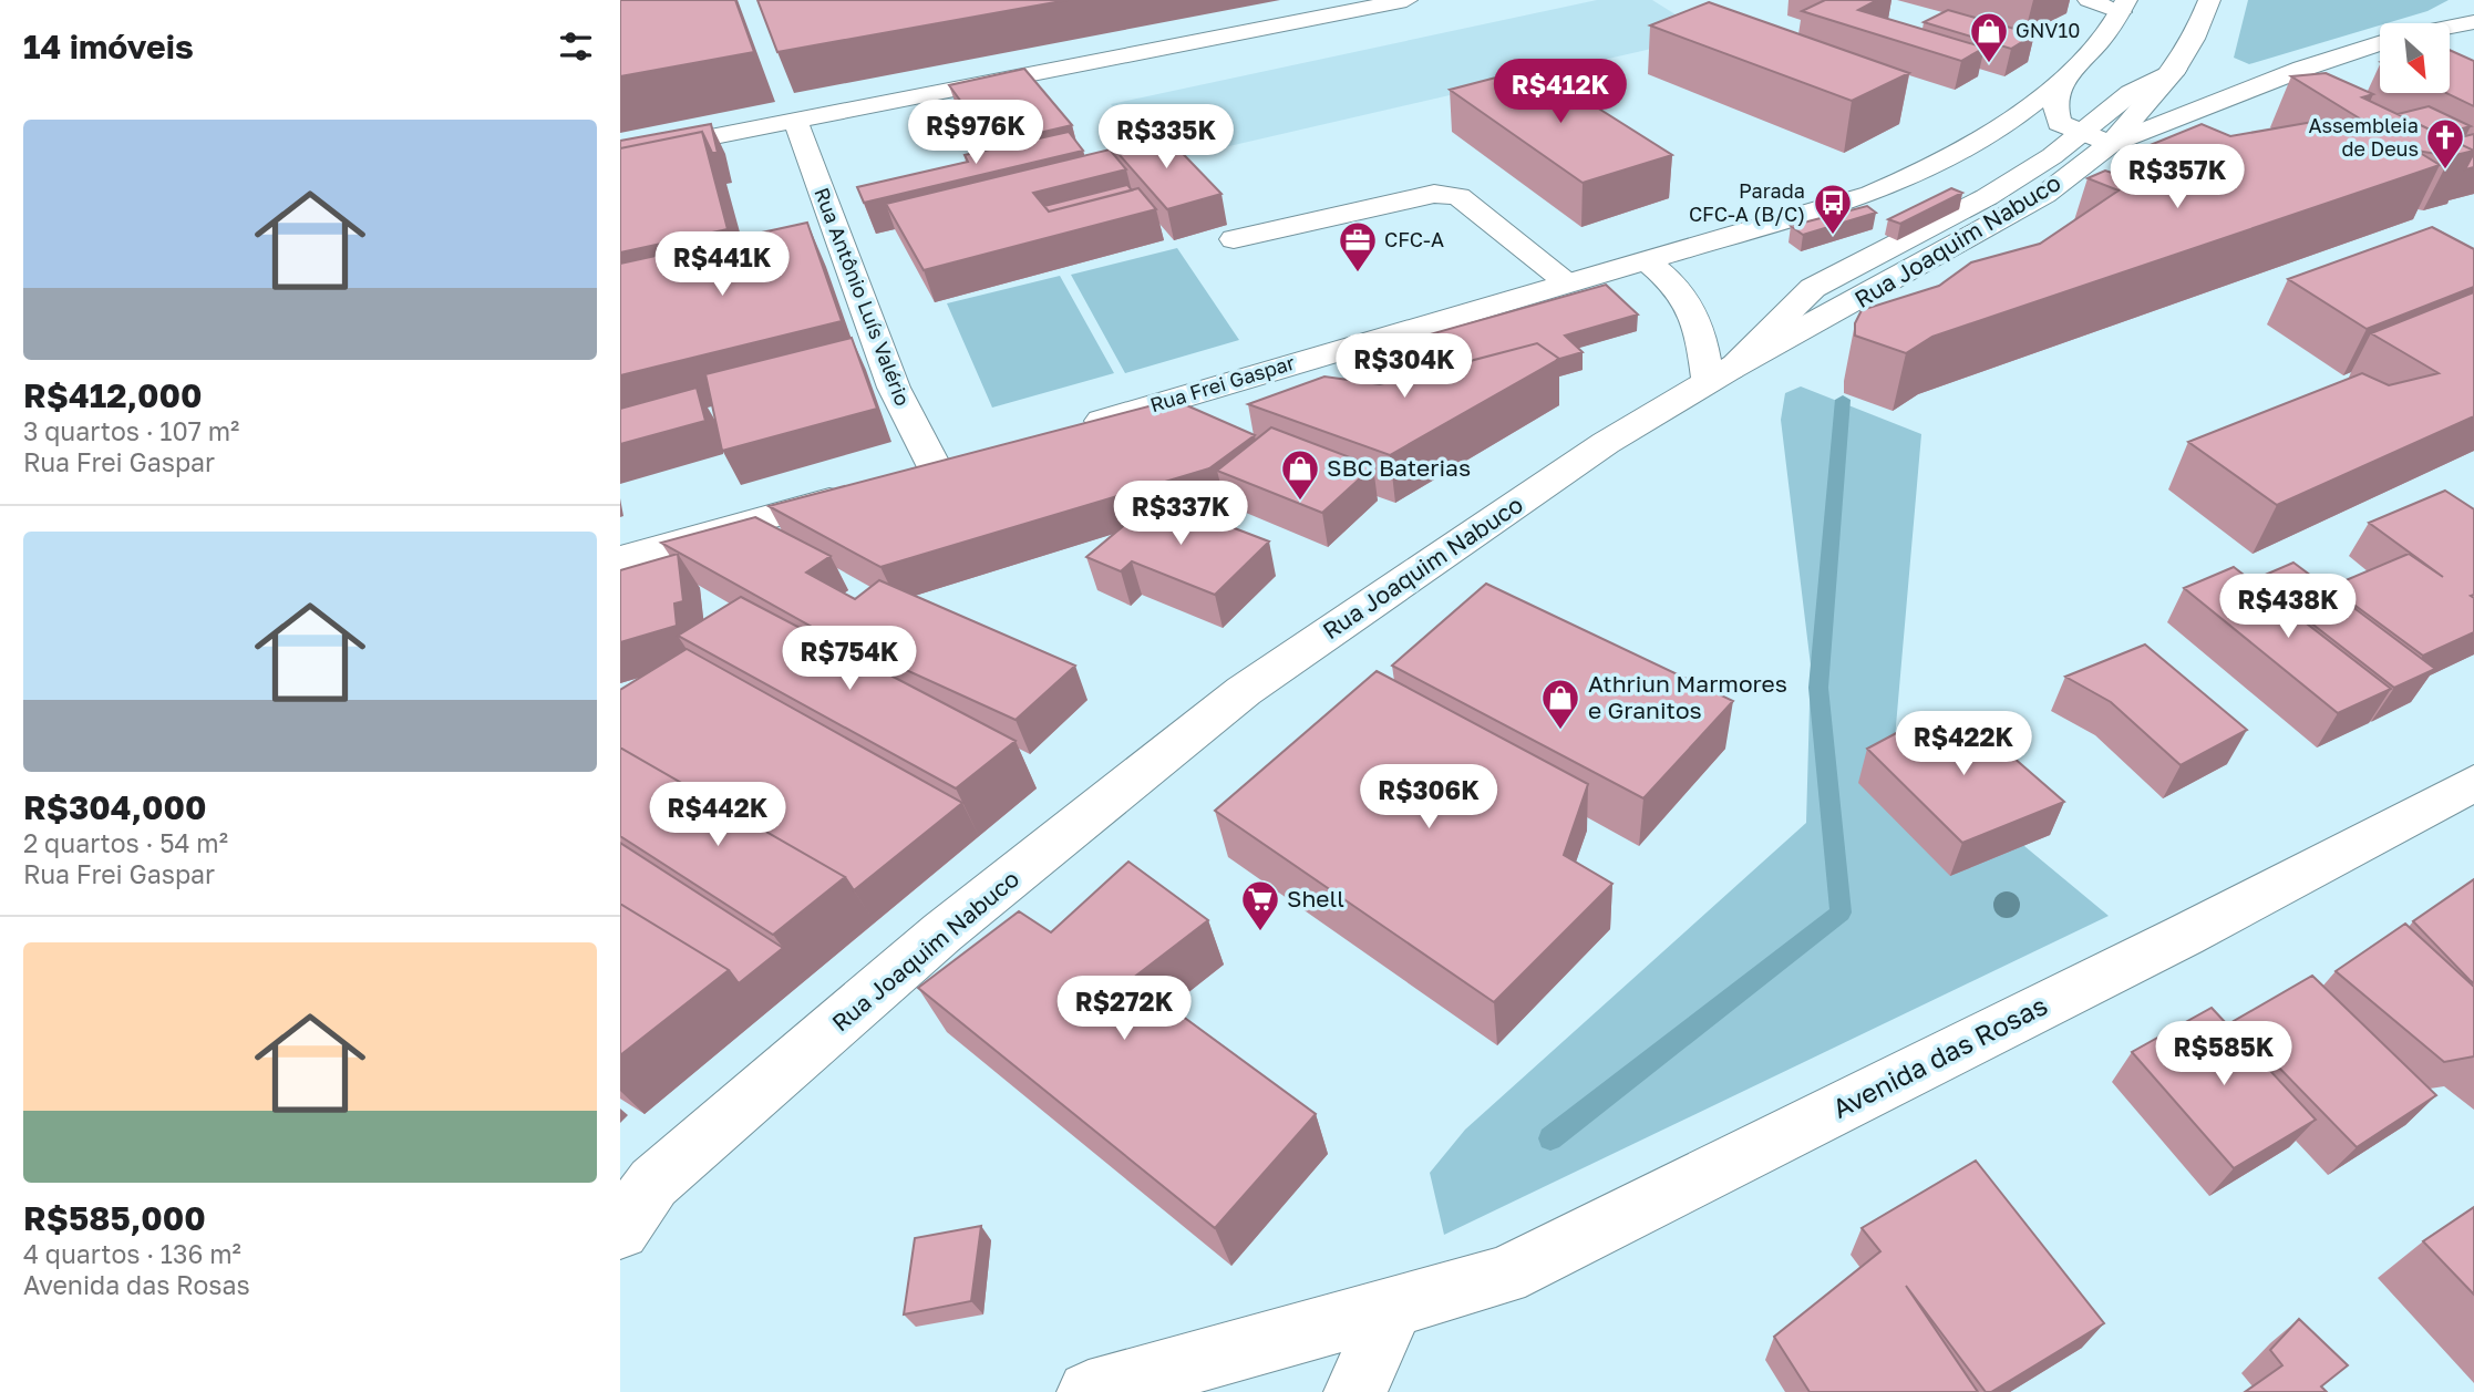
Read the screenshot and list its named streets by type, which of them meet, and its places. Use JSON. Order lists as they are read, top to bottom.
{
  "streets": {
    "main road": [
      "Rua Joaquim Nabuco",
      "Rua Antônio Luís Valério",
      "Rua Frei Gaspar",
      "Avenida das Rosas"
    ]
  },
  "places": {
    "shop": ["GNV10", "SBC Baterias", "Athriun Marmores e Granitos"],
    "church": ["Assembleia de Deus"],
    "bus stop": ["Parada CFC-A (B/C)"],
    "office": ["CFC-A"],
    "supermarket": ["Shell"]
  },
  "north": "bottom right",
  "page": {
    "heading": "14 imóveis",
    "price": [
      "R$412K",
      "R$976K",
      "R$335K",
      "R$357K",
      "R$441K",
      "R$304K",
      "R$337K",
      "R$438K",
      "R$754K",
      "R$422K",
      "R$306K",
      "R$442K",
      "R$272K",
      "R$585K"
    ],
    "list": [
      {
        "name": "R$412,000",
        "note": "3 quartos · 107 m² · Rua Frei Gaspar"
      },
      {
        "name": "R$304,000",
        "note": "2 quartos · 54 m² · Rua Frei Gaspar"
      },
      {
        "name": "R$585,000",
        "note": "4 quartos · 136 m² · Avenida das Rosas"
      }
    ]
  }
}
